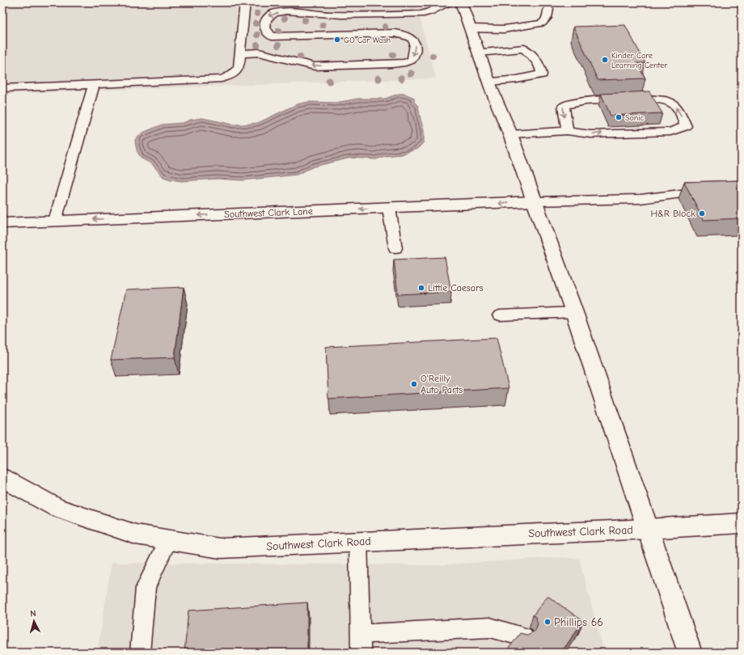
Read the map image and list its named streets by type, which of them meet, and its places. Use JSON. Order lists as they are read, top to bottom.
{
  "streets": {
    "street": ["Southwest Clark Lane", "Southwest Clark Road"]
  },
  "one_way": ["Southwest Clark Lane"],
  "places": [
    "GO Car Wash",
    "Kinder Care Learning Center",
    "Sonic",
    "H&R Block",
    "Little Caesars",
    "O'Reilly Auto Parts",
    "Phillips 66"
  ],
  "north": "top"
}
